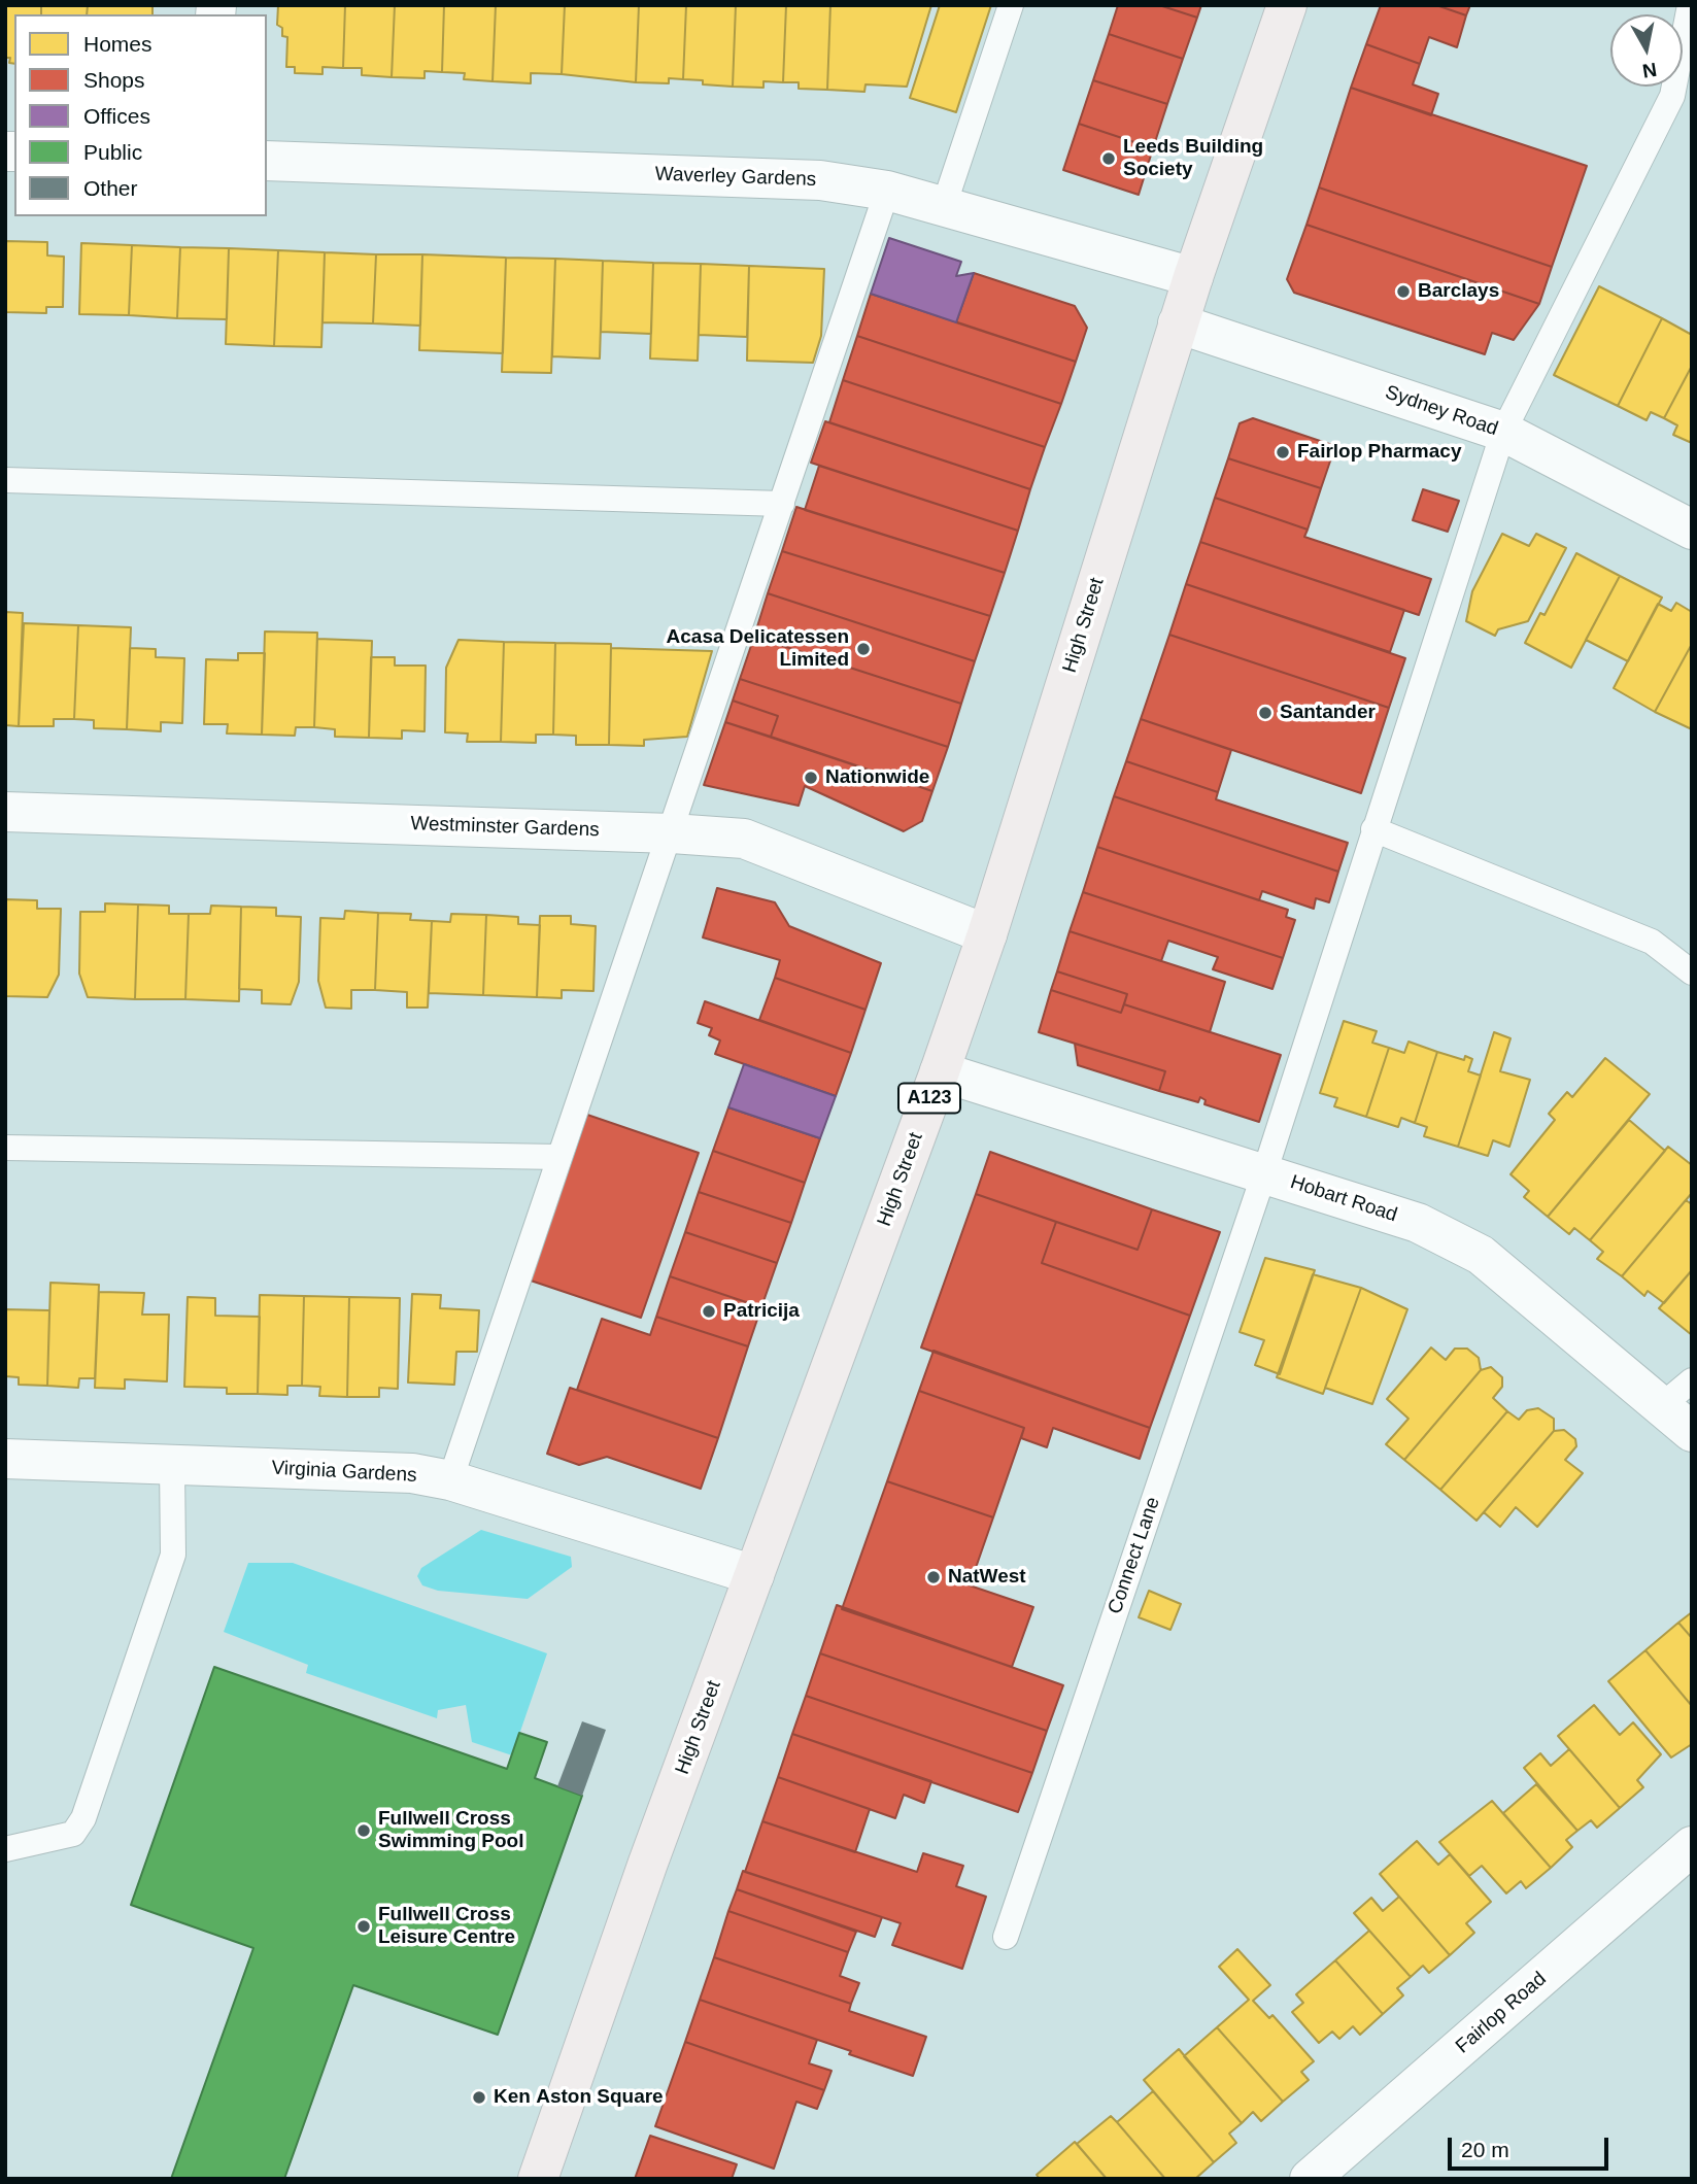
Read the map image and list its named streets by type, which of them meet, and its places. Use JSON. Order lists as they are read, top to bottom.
{
  "streets": {
    "main road": ["High Street", "A123"],
    "street": [
      "Waverley Gardens",
      "Sydney Road",
      "Westminster Gardens",
      "Hobart Road",
      "Virginia Gardens",
      "Fairlop Road"
    ],
    "lane": ["Connect Lane"]
  },
  "crossings": [
    ["Waverley Gardens", "High Street"],
    ["Sydney Road", "High Street"],
    ["Sydney Road", "Connect Lane"],
    ["High Street", "Westminster Gardens"],
    ["High Street", "Hobart Road"],
    ["High Street", "Virginia Gardens"],
    ["Hobart Road", "Connect Lane"]
  ],
  "places": [
    "Leeds Building Society",
    "Barclays",
    "Fairlop Pharmacy",
    "Acasa Delicatessen Limited",
    "Santander",
    "Nationwide",
    "Patricija",
    "NatWest",
    "Fullwell Cross Swimming Pool",
    "Fullwell Cross Leisure Centre",
    "Ken Aston Square"
  ],
  "legend": [
    "Homes",
    "Shops",
    "Offices",
    "Public",
    "Other"
  ],
  "scale_bar": "20 m",
  "north": "bottom"
}
